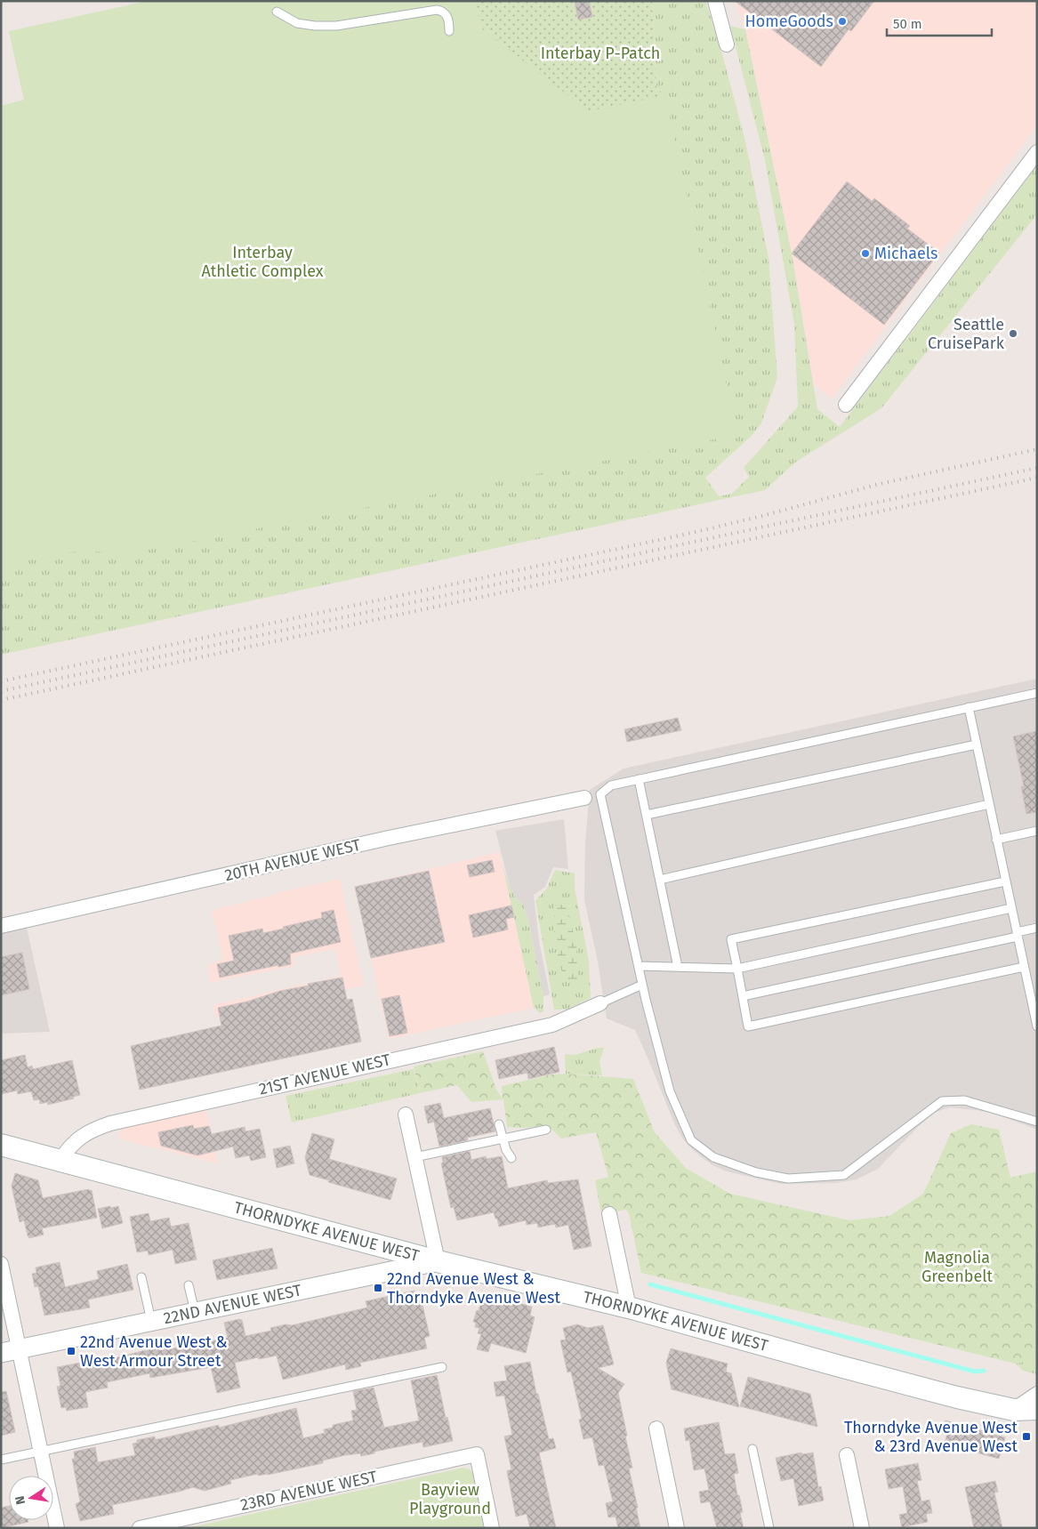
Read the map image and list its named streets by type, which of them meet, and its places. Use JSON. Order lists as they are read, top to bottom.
{
  "streets": {
    "main road": ["THORNDYKE AVENUE WEST"],
    "street": [
      "20TH AVENUE WEST",
      "21ST AVENUE WEST",
      "22ND AVENUE WEST",
      "23RD AVENUE WEST"
    ]
  },
  "crossings": [
    ["21ST AVENUE WEST", "THORNDYKE AVENUE WEST"],
    ["THORNDYKE AVENUE WEST", "22ND AVENUE WEST"]
  ],
  "parks": [
    "Interbay P-Patch",
    "Interbay Athletic Complex",
    "Magnolia Greenbelt",
    "Bayview Playground"
  ],
  "places": {
    "other": ["HomeGoods", "Michaels", "Seattle CruisePark"],
    "transit": ["22nd Avenue West & Thorndyke Avenue West", "22nd Avenue West & West Armour Street", "Thorndyke Avenue West & 23rd Avenue West"]
  },
  "scale_bar": "50 m",
  "north": "left"
}
